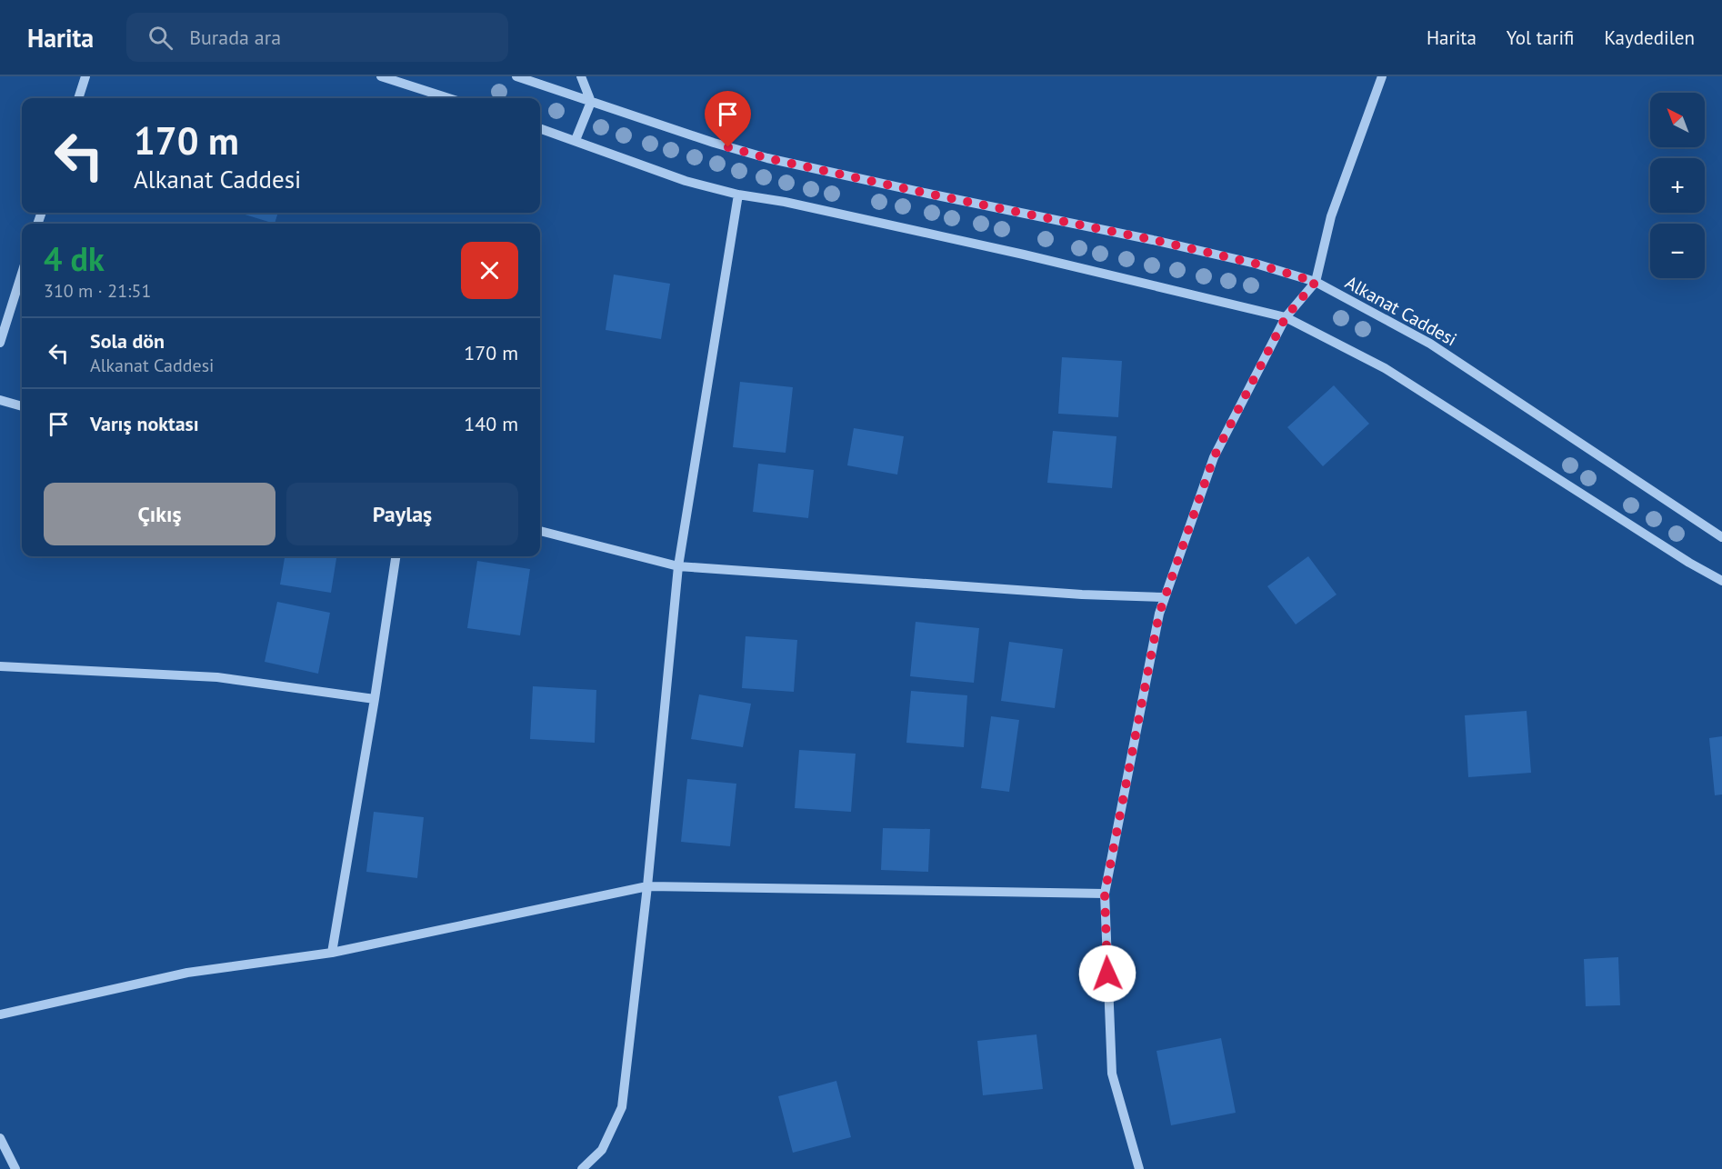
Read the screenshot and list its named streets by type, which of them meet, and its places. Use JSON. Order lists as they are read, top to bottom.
{
  "streets": {
    "street": ["Alkanat Caddesi"]
  },
  "north": "top left",
  "page": {
    "header": "Harita",
    "search": "Burada ara",
    "nav": ["Harita", "Yol tarifi", "Kaydedilen"],
    "map_buttons": ["+", "−"],
    "turn": ["170 m", "Alkanat Caddesi"],
    "heading": ["4 dk", "310 m · 21:51"],
    "list": [
      {
        "name": "Sola dön",
        "note": "Alkanat Caddesi",
        "value": "170 m"
      },
      {
        "name": "Varış noktası",
        "value": "140 m"
      }
    ],
    "buttons": ["Çıkış", "Paylaş"]
  }
}
